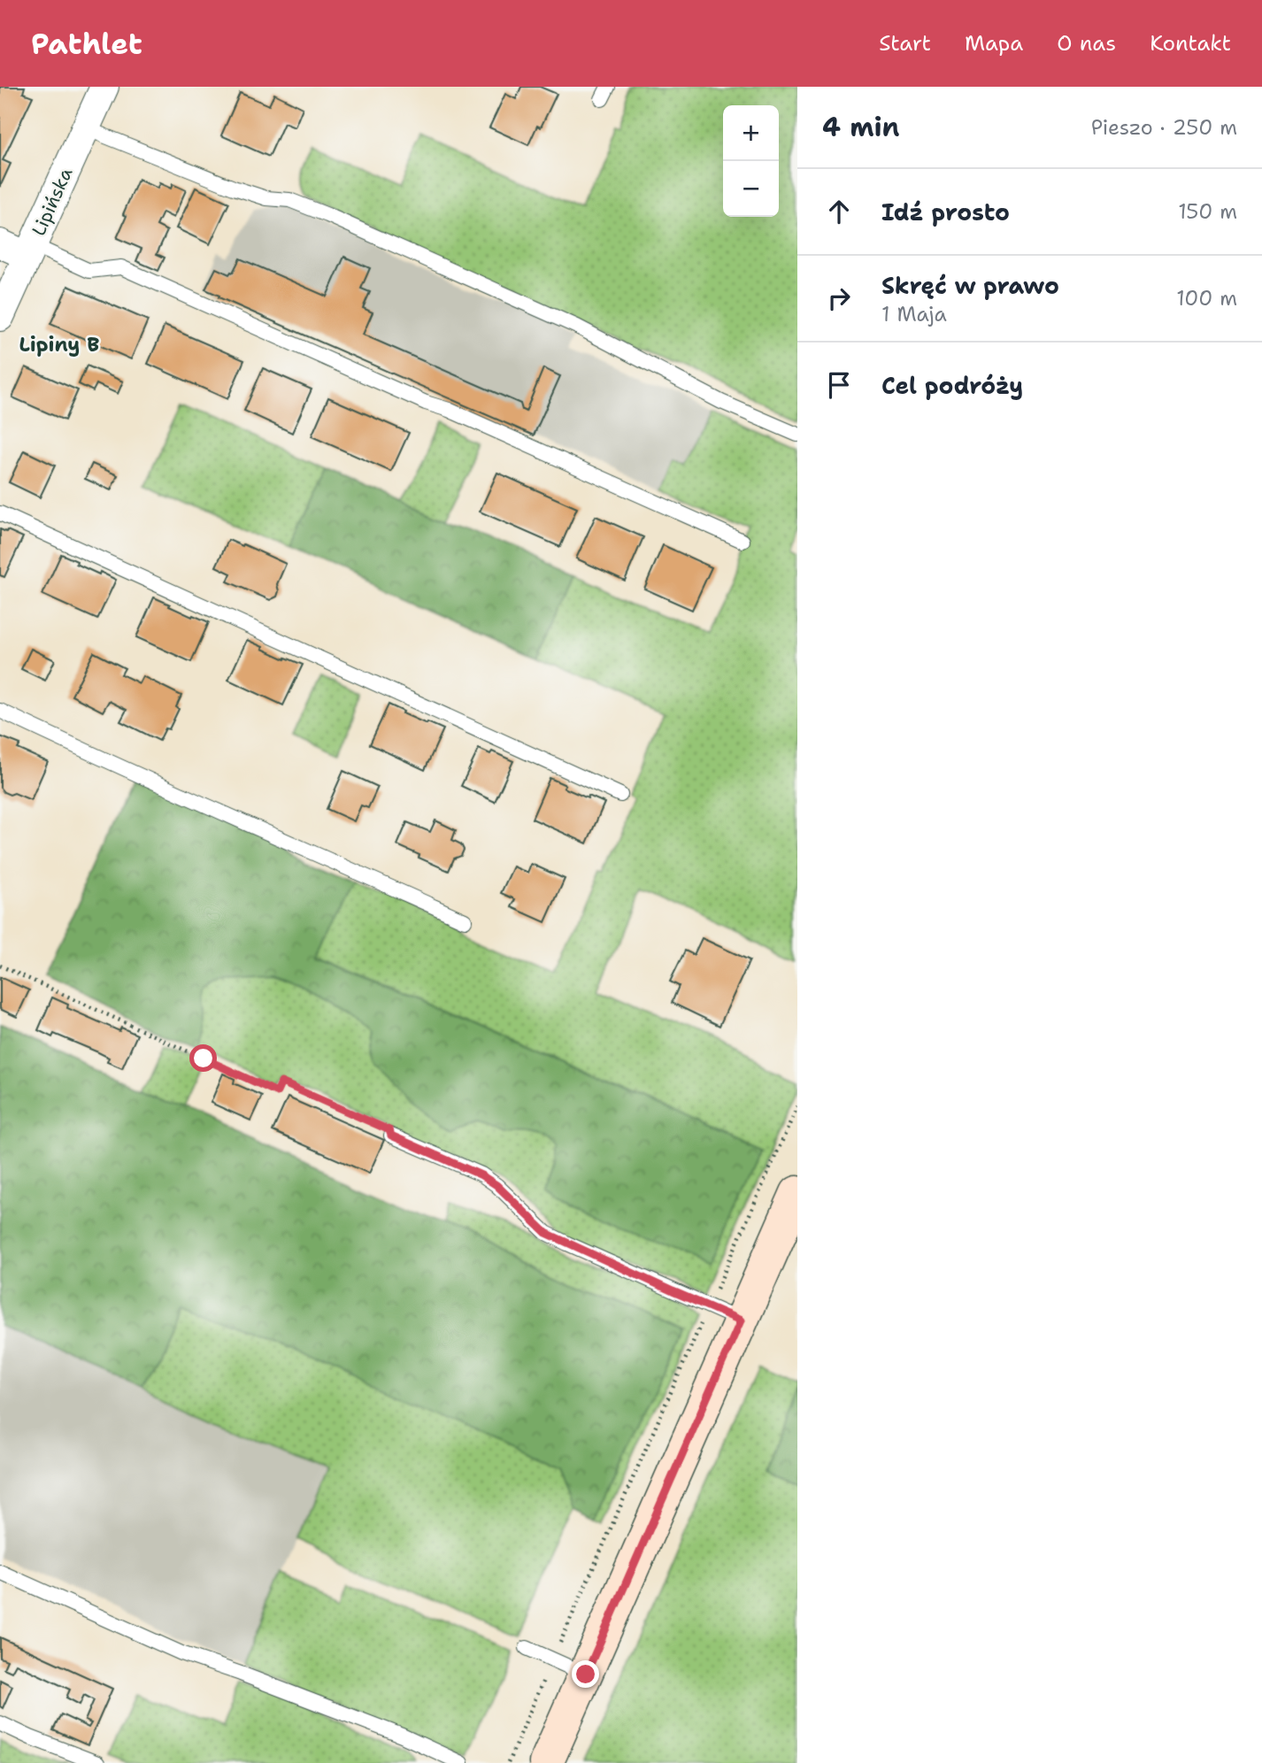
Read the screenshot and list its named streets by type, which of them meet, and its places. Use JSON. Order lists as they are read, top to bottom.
{
  "streets": {
    "street": ["Lipińska"]
  },
  "districts": ["Lipiny B"],
  "page": {
    "header": "Pathlet",
    "nav": [
      "Start",
      "Mapa",
      "O nas",
      "Kontakt"
    ],
    "heading": ["4 min", "Pieszo · 250 m"],
    "map_buttons": ["+", "−"],
    "list": [
      ["Idź prosto", "150 m"],
      ["Skręć w prawo", "1 Maja", "100 m"],
      "Cel podróży"
    ]
  }
}
